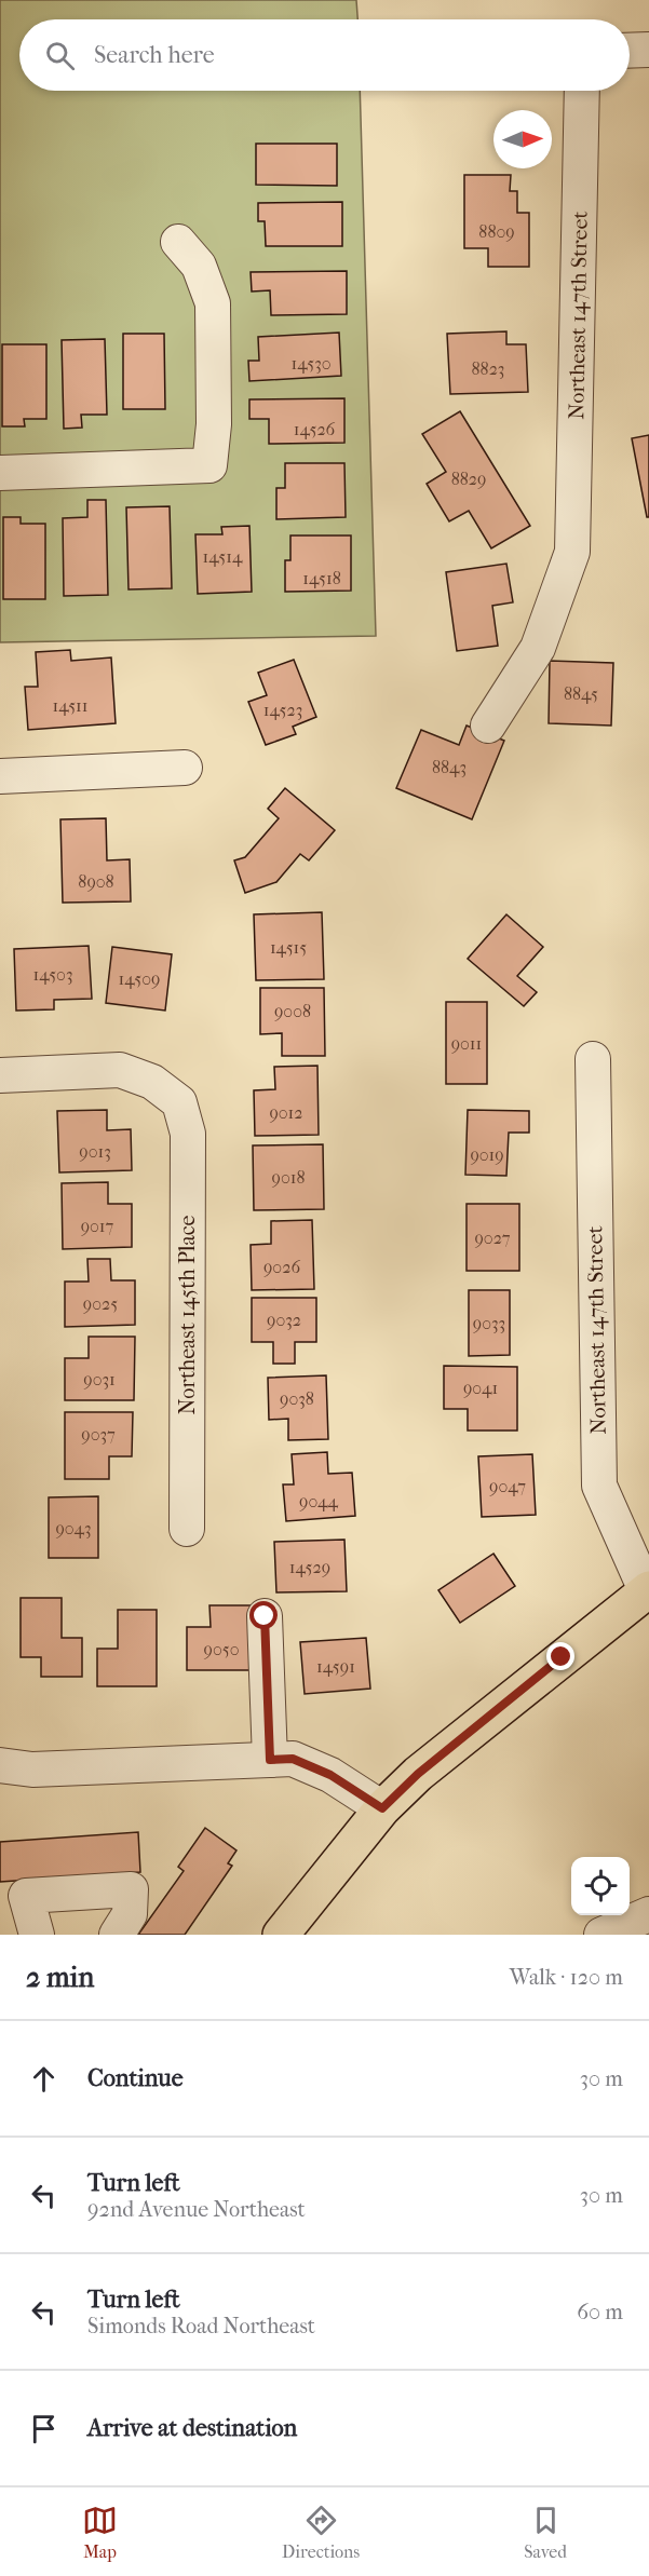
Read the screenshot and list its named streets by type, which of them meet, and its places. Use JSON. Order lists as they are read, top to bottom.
{
  "streets": {
    "street": ["Northeast 147th Street", "Northeast 145th Place"]
  },
  "house_numbers": [
    "8809",
    "14530",
    "8823",
    "14526",
    "8829",
    "14514",
    "14518",
    "8845",
    "14511",
    "14523",
    "8843",
    "8908",
    "14515",
    "14503",
    "14509",
    "9008",
    "9011",
    "9012",
    "9013",
    "9019",
    "9018",
    "9017",
    "9027",
    "9026",
    "9025",
    "9032",
    "9033",
    "9031",
    "9041",
    "9038",
    "9037",
    "9047",
    "9044",
    "9043",
    "14529",
    "9050",
    "14591"
  ],
  "north": "right",
  "page": {
    "search": "Search here",
    "heading": ["2 min", "Walk · 120 m"],
    "list": [
      ["Continue", "30 m"],
      ["Turn left", "92nd Avenue Northeast", "30 m"],
      ["Turn left", "Simonds Road Northeast", "60 m"],
      "Arrive at destination"
    ],
    "nav": ["Map", "Directions", "Saved"]
  }
}
